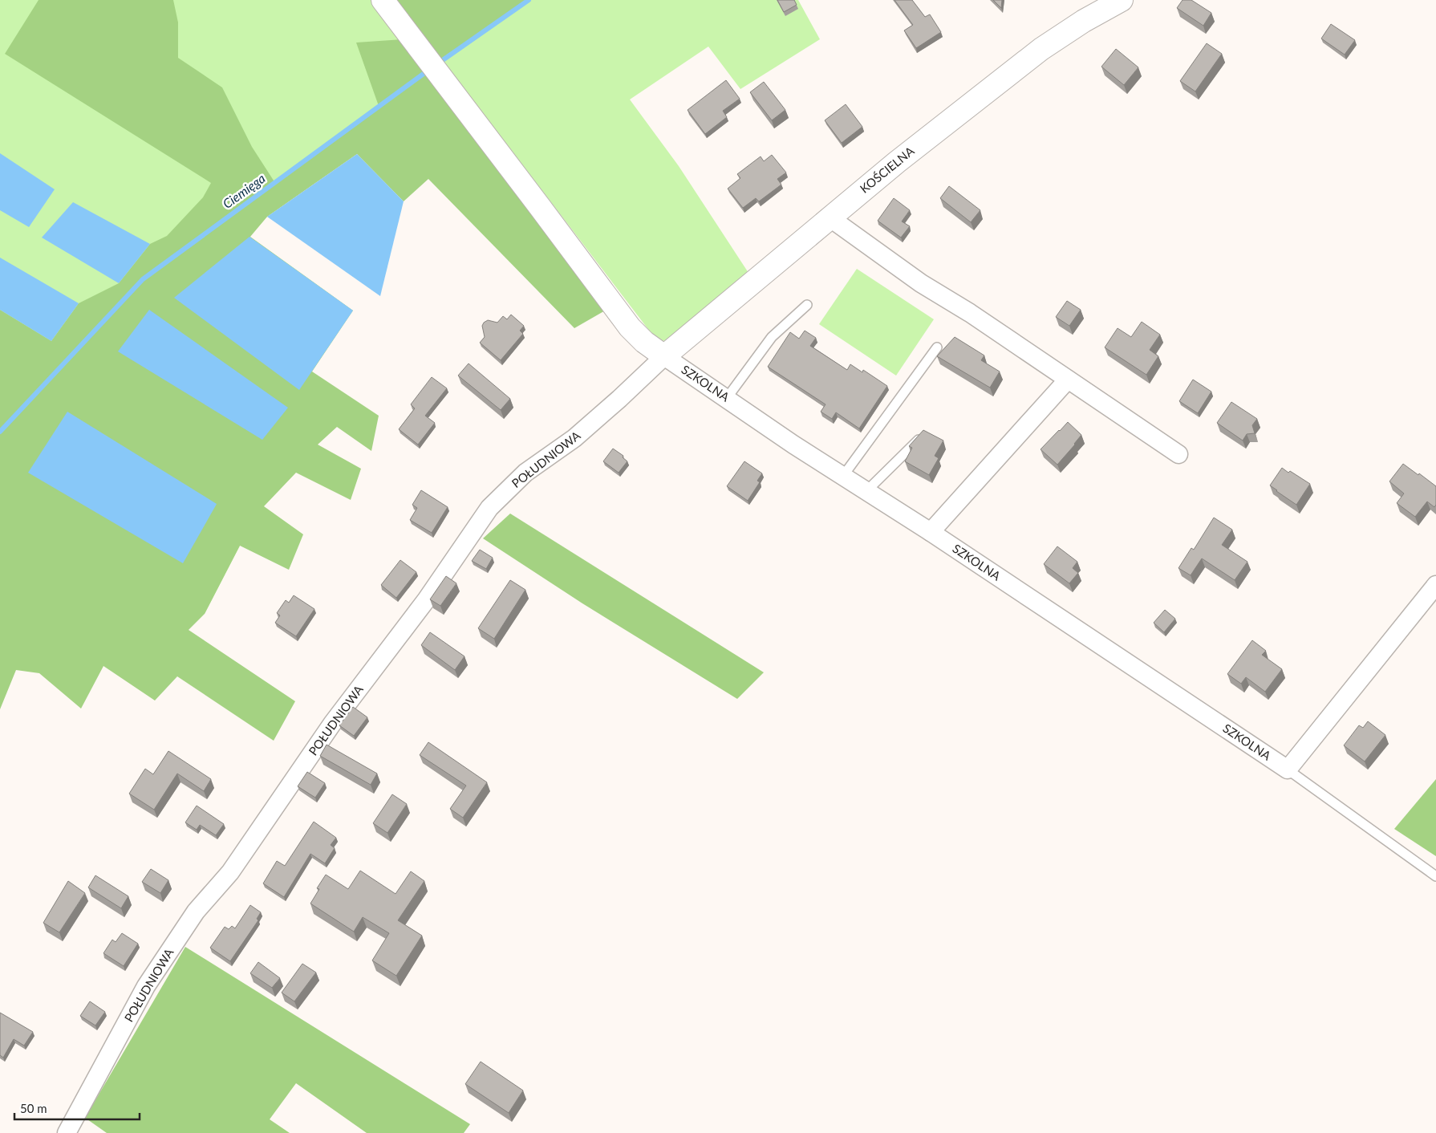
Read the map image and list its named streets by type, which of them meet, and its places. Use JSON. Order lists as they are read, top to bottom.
{
  "streets": {
    "street": ["KOŚCIELNA", "SZKOLNA", "POŁUDNIOWA"]
  },
  "crossings": [
    ["KOŚCIELNA", "SZKOLNA"],
    ["KOŚCIELNA", "POŁUDNIOWA"],
    ["SZKOLNA", "POŁUDNIOWA"]
  ],
  "water": ["Ciemięga"],
  "scale_bar": "50 m"
}
